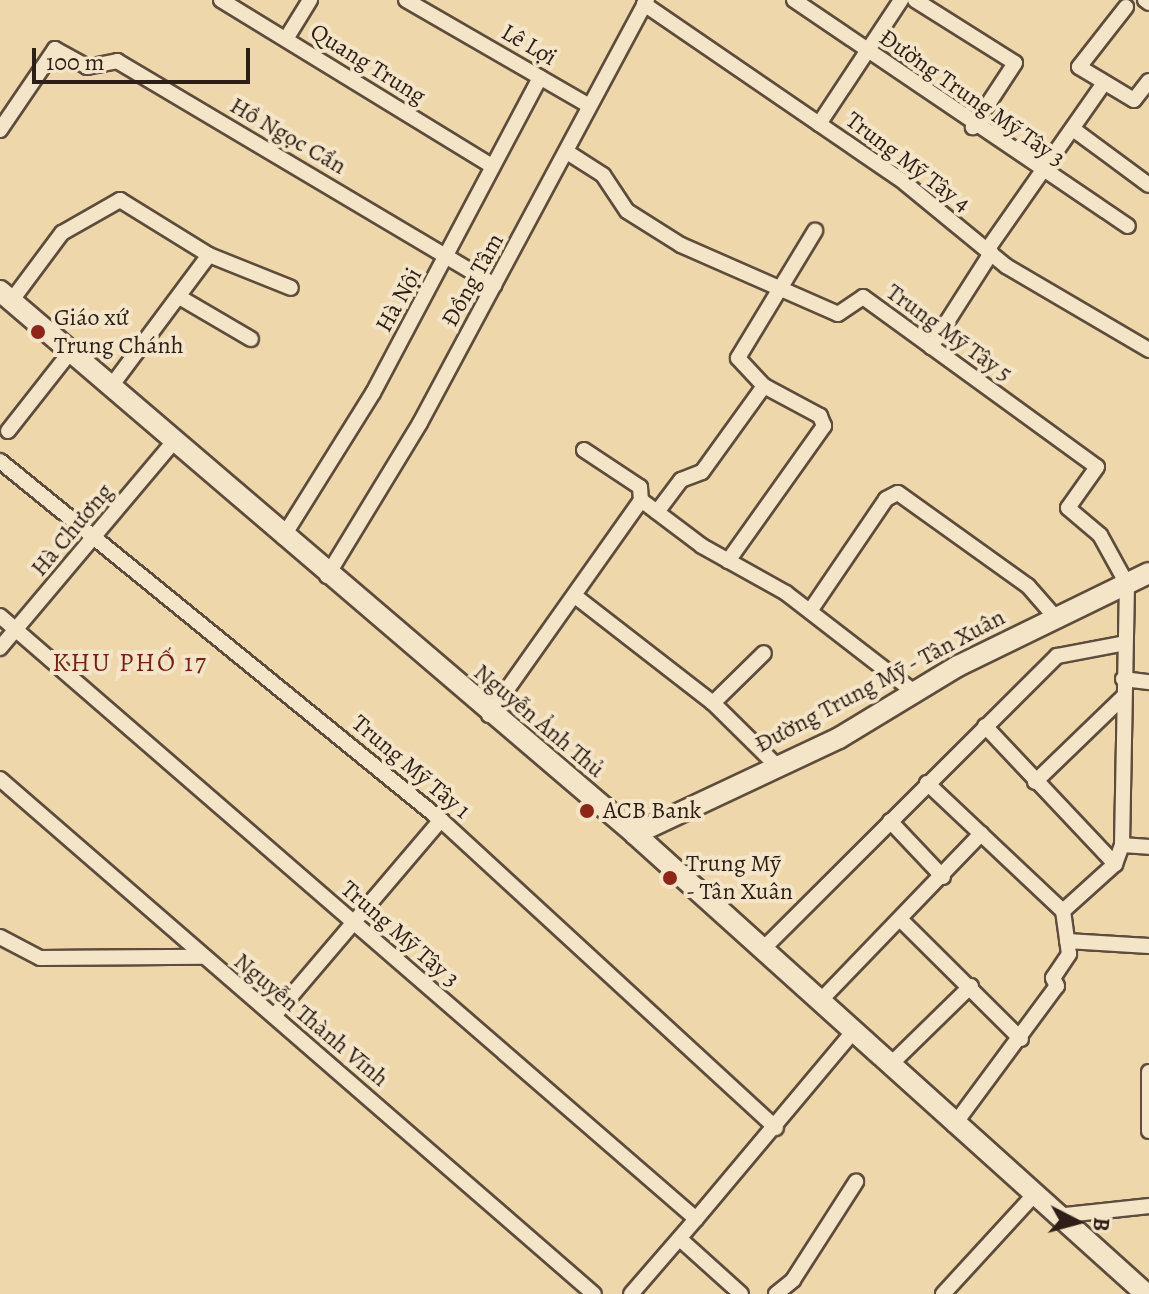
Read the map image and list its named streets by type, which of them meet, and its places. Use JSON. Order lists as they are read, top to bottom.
{
  "streets": {
    "main road": ["Đường Trung Mỹ - Tân Xuân", "Nguyễn Ảnh Thủ"],
    "street": [
      "Lê Lợi",
      "Quang Trung",
      "Đường Trung Mỹ Tây 3",
      "Hồ Ngọc Cẩn",
      "Trung Mỹ Tây 4",
      "Đồng Tâm",
      "Hà Nội",
      "Trung Mỹ Tây 5",
      "Hà Chương",
      "Trung Mỹ Tây 1",
      "Trung Mỹ Tây 3",
      "Nguyễn Thành Vĩnh"
    ]
  },
  "crossings": [
    ["Lê Lợi", "Đồng Tâm"],
    ["Lê Lợi", "Hà Nội"],
    ["Quang Trung", "Hà Nội"],
    ["Hồ Ngọc Cẩn", "Đồng Tâm"],
    ["Hồ Ngọc Cẩn", "Hà Nội"],
    ["Trung Mỹ Tây 4", "Đồng Tâm"],
    ["Đồng Tâm", "Trung Mỹ Tây 5"],
    ["Đồng Tâm", "Nguyễn Ảnh Thủ"],
    ["Hà Nội", "Nguyễn Ảnh Thủ"],
    ["Trung Mỹ Tây 5", "Đường Trung Mỹ - Tân Xuân"],
    ["Hà Chương", "Nguyễn Ảnh Thủ"],
    ["Hà Chương", "Trung Mỹ Tây 1"],
    ["Hà Chương", "Trung Mỹ Tây 3"],
    ["Đường Trung Mỹ - Tân Xuân", "Nguyễn Ảnh Thủ"]
  ],
  "districts": ["KHU PHỐ 17"],
  "places": ["Giáo xứ Trung Chánh", "ACB Bank", "Trung Mỹ - Tân Xuân"],
  "scale_bar": "100 m",
  "north": "right"
}
